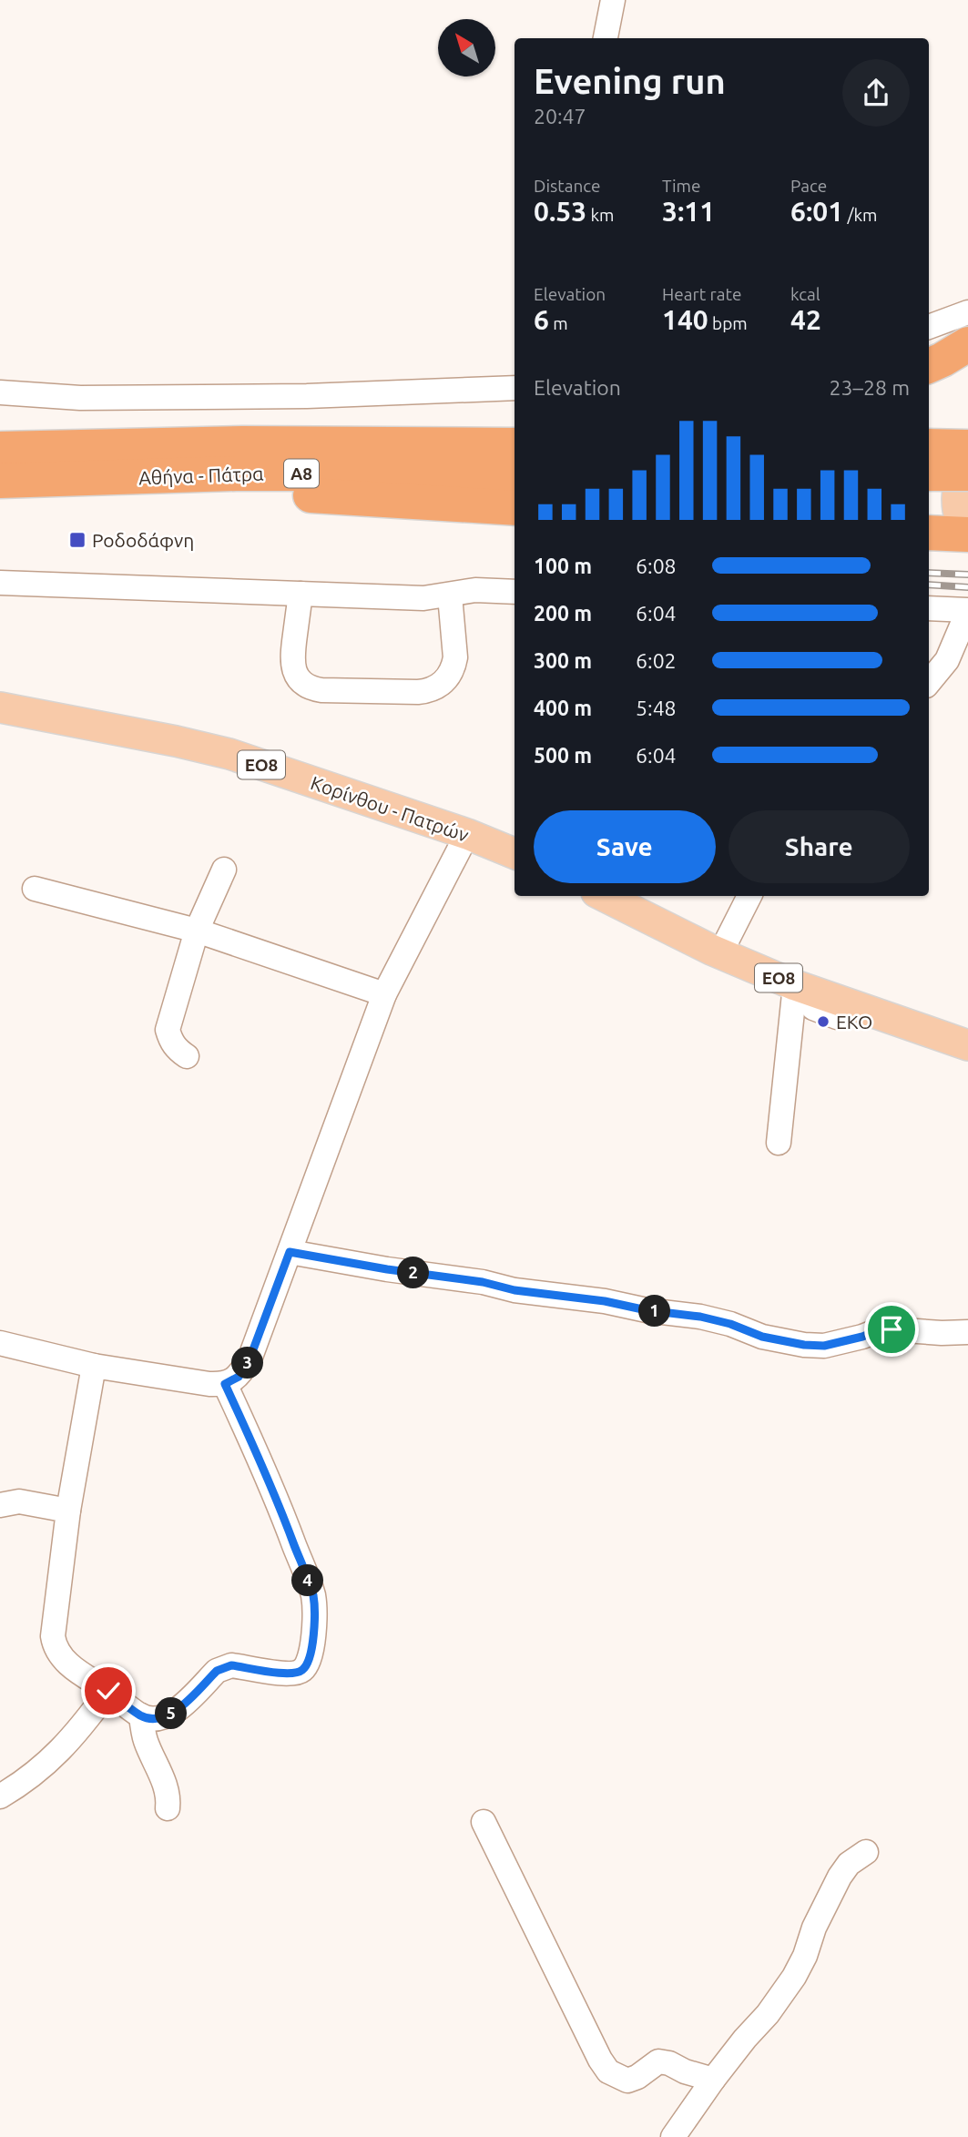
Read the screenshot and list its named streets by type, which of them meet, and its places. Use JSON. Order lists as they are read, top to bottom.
{
  "streets": {
    "highway": ["Α8", "Αθήνα - Πάτρα"],
    "main road": ["ΕΟ8", "Κορίνθου - Πατρών"]
  },
  "places": {
    "transit": ["Ροδοδάφνη"],
    "other": ["EKO"]
  },
  "north": "top left",
  "page": {
    "heading": ["Evening run", "20:47"],
    "stats": [
      ["Distance", "0.53 km"],
      ["Time", "3:11"],
      ["Pace", "6:01 /km"],
      ["Elevation", "6 m"],
      ["Heart rate", "140 bpm"],
      ["kcal", "42"]
    ],
    "chart": ["Elevation", "23–28 m"],
    "list": [
      {
        "name": "100 m",
        "note": "6:08"
      },
      {
        "name": "200 m",
        "note": "6:04"
      },
      {
        "name": "300 m",
        "note": "6:02"
      },
      {
        "name": "400 m",
        "note": "5:48"
      },
      {
        "name": "500 m",
        "note": "6:04"
      }
    ],
    "buttons": ["Save", "Share"],
    "pins": [
      "2",
      "1",
      "3",
      "4",
      "5"
    ]
  }
}
